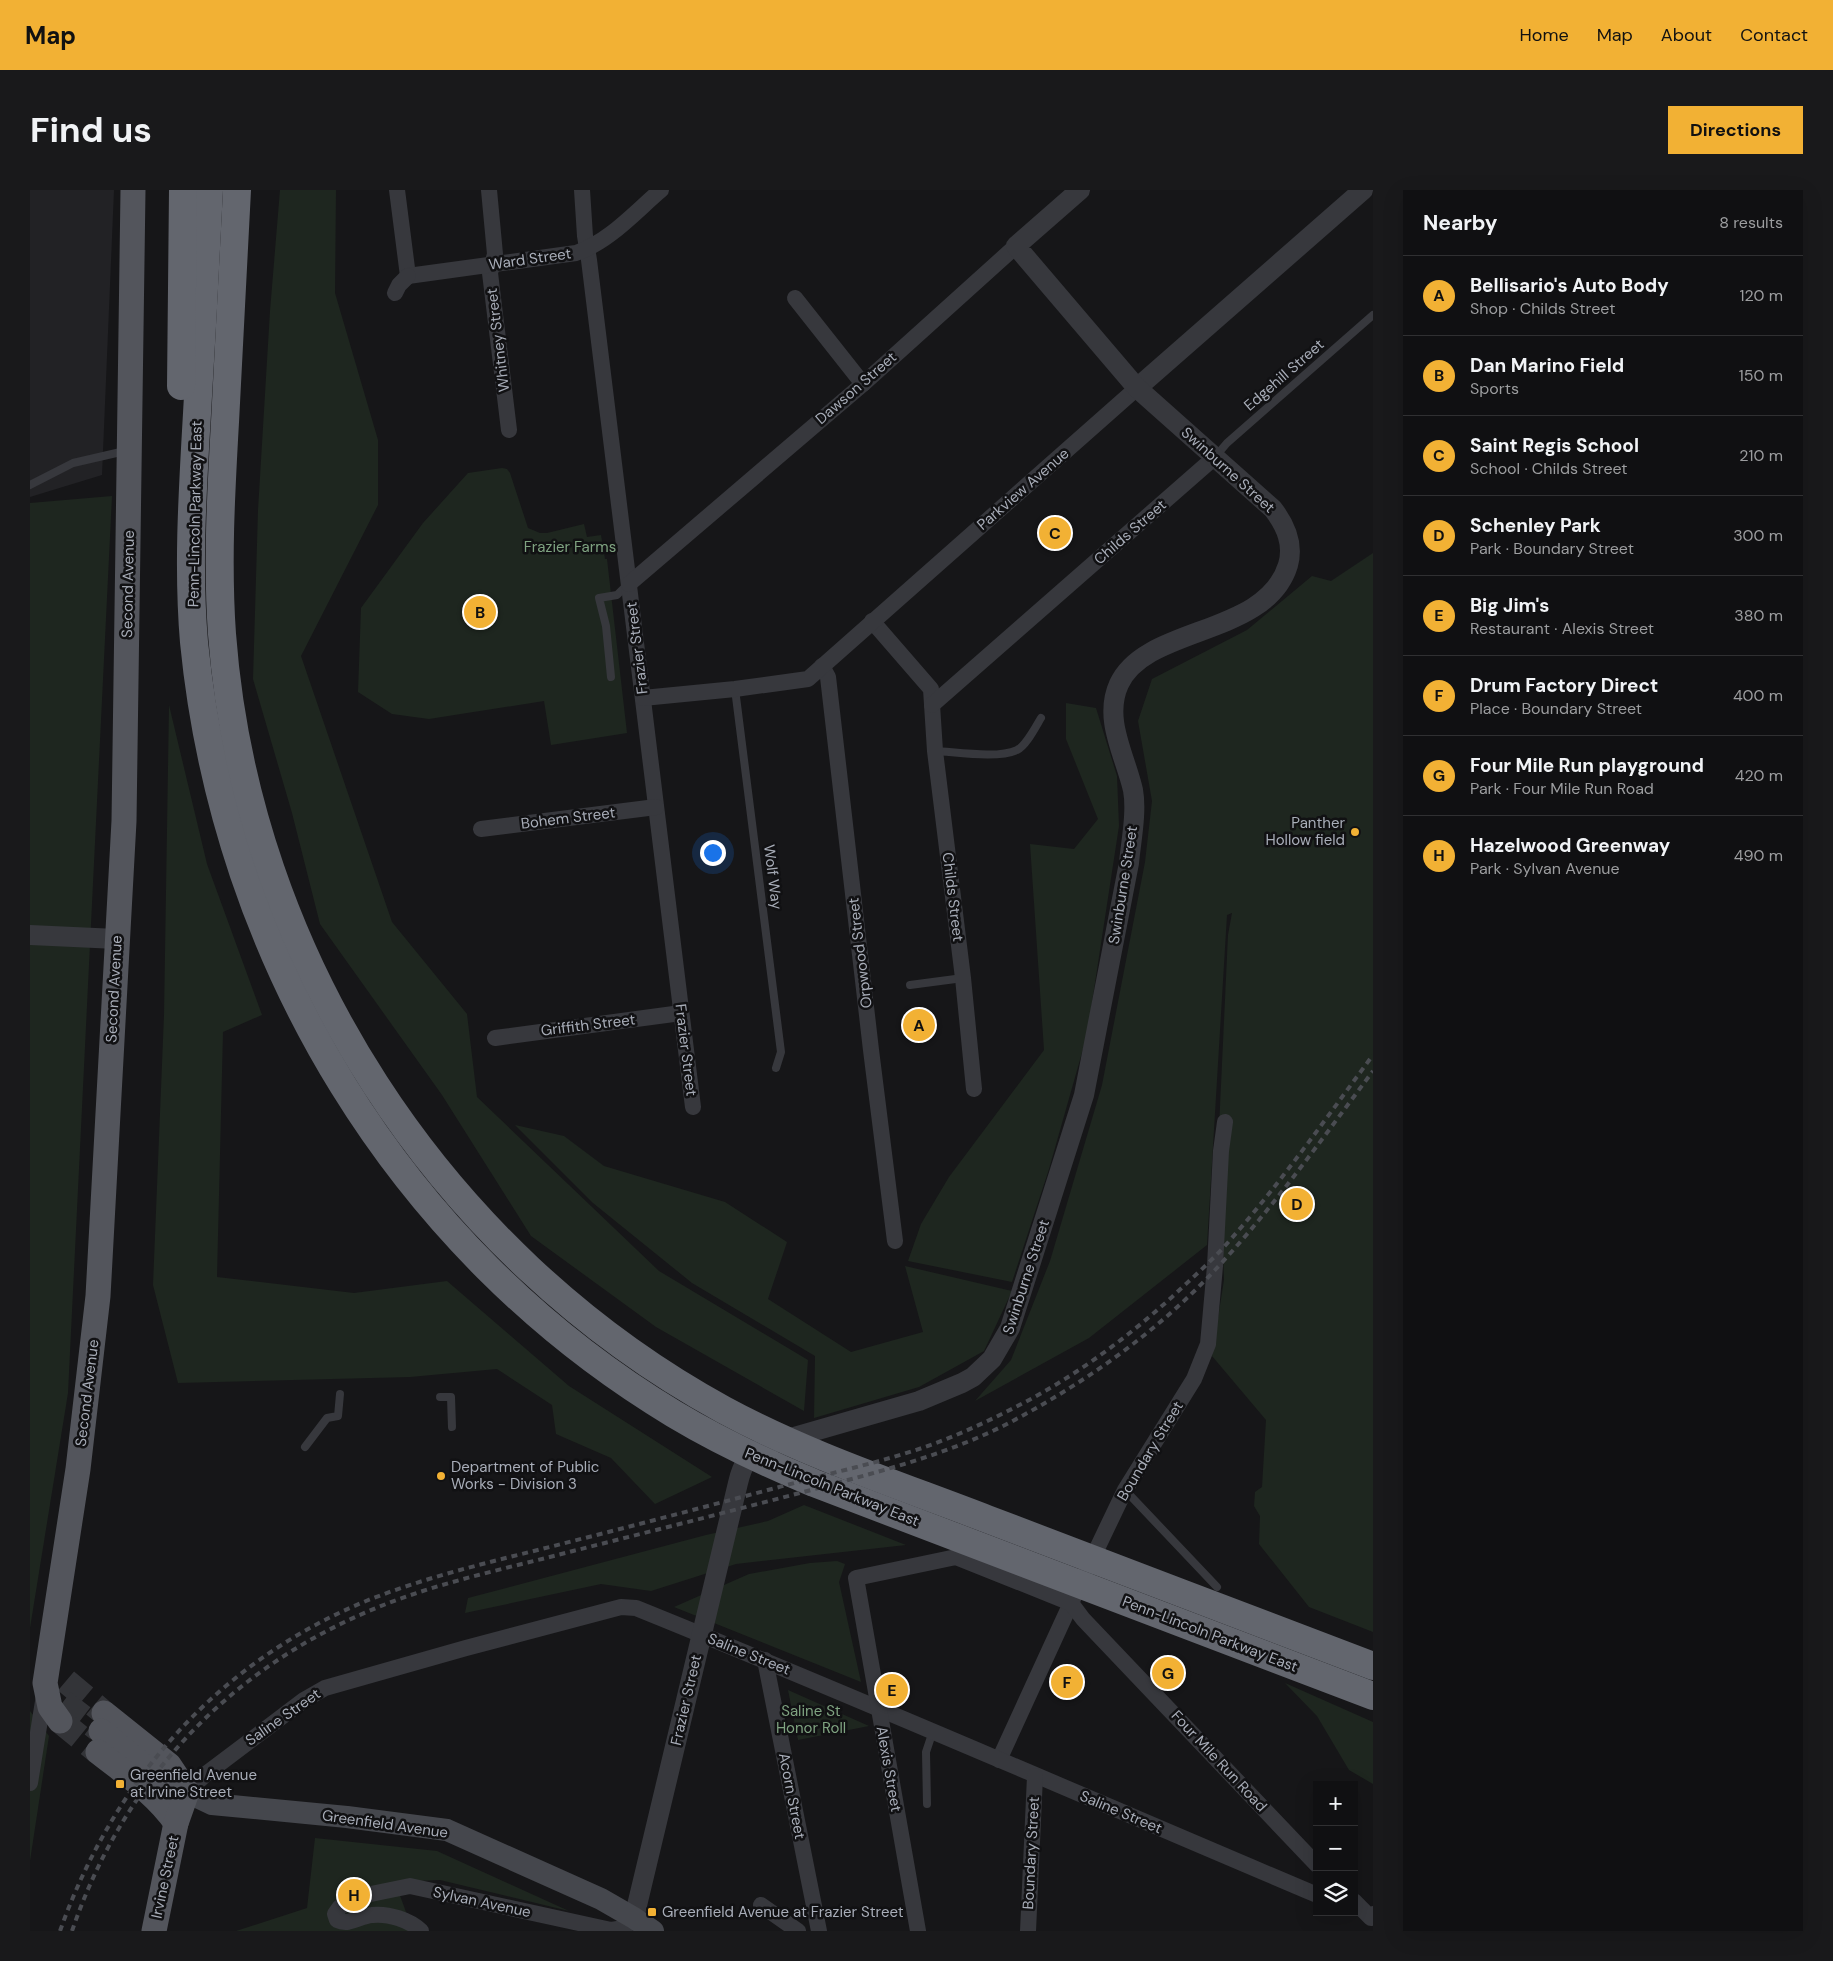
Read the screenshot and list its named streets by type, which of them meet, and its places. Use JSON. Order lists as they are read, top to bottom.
{
  "streets": {
    "highway": ["Penn-Lincoln Parkway East"],
    "main road": ["Second Avenue", "Greenfield Avenue", "Irvine Street"],
    "street": [
      "Ward Street",
      "Whitney Street",
      "Dawson Street",
      "Swinburne Street",
      "Parkview Avenue",
      "Childs Street",
      "Frazier Street",
      "Bohem Street",
      "Orpwood Street",
      "Griffith Street",
      "Boundary Street",
      "Saline Street",
      "Four Mile Run Road",
      "Alexis Street",
      "Acorn Street",
      "Sylvan Avenue"
    ],
    "lane": ["Edgehill Street", "Wolf Way"]
  },
  "crossings": [
    ["Ward Street", "Whitney Street"],
    ["Ward Street", "Frazier Street"],
    ["Edgehill Street", "Swinburne Street"],
    ["Edgehill Street", "Childs Street"],
    ["Dawson Street", "Swinburne Street"],
    ["Dawson Street", "Frazier Street"],
    ["Swinburne Street", "Parkview Avenue"],
    ["Swinburne Street", "Childs Street"],
    ["Swinburne Street", "Frazier Street"],
    ["Parkview Avenue", "Childs Street"],
    ["Parkview Avenue", "Frazier Street"],
    ["Parkview Avenue", "Wolf Way"],
    ["Parkview Avenue", "Orpwood Street"],
    ["Frazier Street", "Bohem Street"],
    ["Frazier Street", "Griffith Street"],
    ["Frazier Street", "Greenfield Avenue"],
    ["Frazier Street", "Sylvan Avenue"],
    ["Boundary Street", "Saline Street"],
    ["Boundary Street", "Four Mile Run Road"],
    ["Saline Street", "Alexis Street"],
    ["Saline Street", "Acorn Street"],
    ["Saline Street", "Greenfield Avenue"],
    ["Saline Street", "Irvine Street"],
    ["Four Mile Run Road", "Alexis Street"],
    ["Greenfield Avenue", "Irvine Street"],
    ["Greenfield Avenue", "Sylvan Avenue"]
  ],
  "parks": ["Frazier Farms", "Saline St Honor Roll"],
  "places": {
    "other": ["Panther Hollow field", "Department of Public Works - Division 3"],
    "transit": ["Greenfield Avenue at Irvine Street", "Greenfield Avenue at Frazier Street"]
  },
  "page": {
    "header": "Map",
    "nav": [
      "Home",
      "Map",
      "About",
      "Contact"
    ],
    "buttons": "Directions",
    "title": "Find us",
    "heading": ["Nearby", "8 results"],
    "list": [
      {
        "mark": "A",
        "name": "Bellisario's Auto Body",
        "note": "Shop · Childs Street",
        "value": "120 m"
      },
      {
        "mark": "B",
        "name": "Dan Marino Field",
        "note": "Sports",
        "value": "150 m"
      },
      {
        "mark": "C",
        "name": "Saint Regis School",
        "note": "School · Childs Street",
        "value": "210 m"
      },
      {
        "mark": "D",
        "name": "Schenley Park",
        "note": "Park · Boundary Street",
        "value": "300 m"
      },
      {
        "mark": "E",
        "name": "Big Jim's",
        "note": "Restaurant · Alexis Street",
        "value": "380 m"
      },
      {
        "mark": "F",
        "name": "Drum Factory Direct",
        "note": "Place · Boundary Street",
        "value": "400 m"
      },
      {
        "mark": "G",
        "name": "Four Mile Run playground",
        "note": "Park · Four Mile Run Road",
        "value": "420 m"
      },
      {
        "mark": "H",
        "name": "Hazelwood Greenway",
        "note": "Park · Sylvan Avenue",
        "value": "490 m"
      }
    ],
    "pins": [
      "C",
      "B",
      "A",
      "D",
      "G",
      "F",
      "E",
      "H"
    ],
    "map_buttons": ["+", "−"]
  }
}
